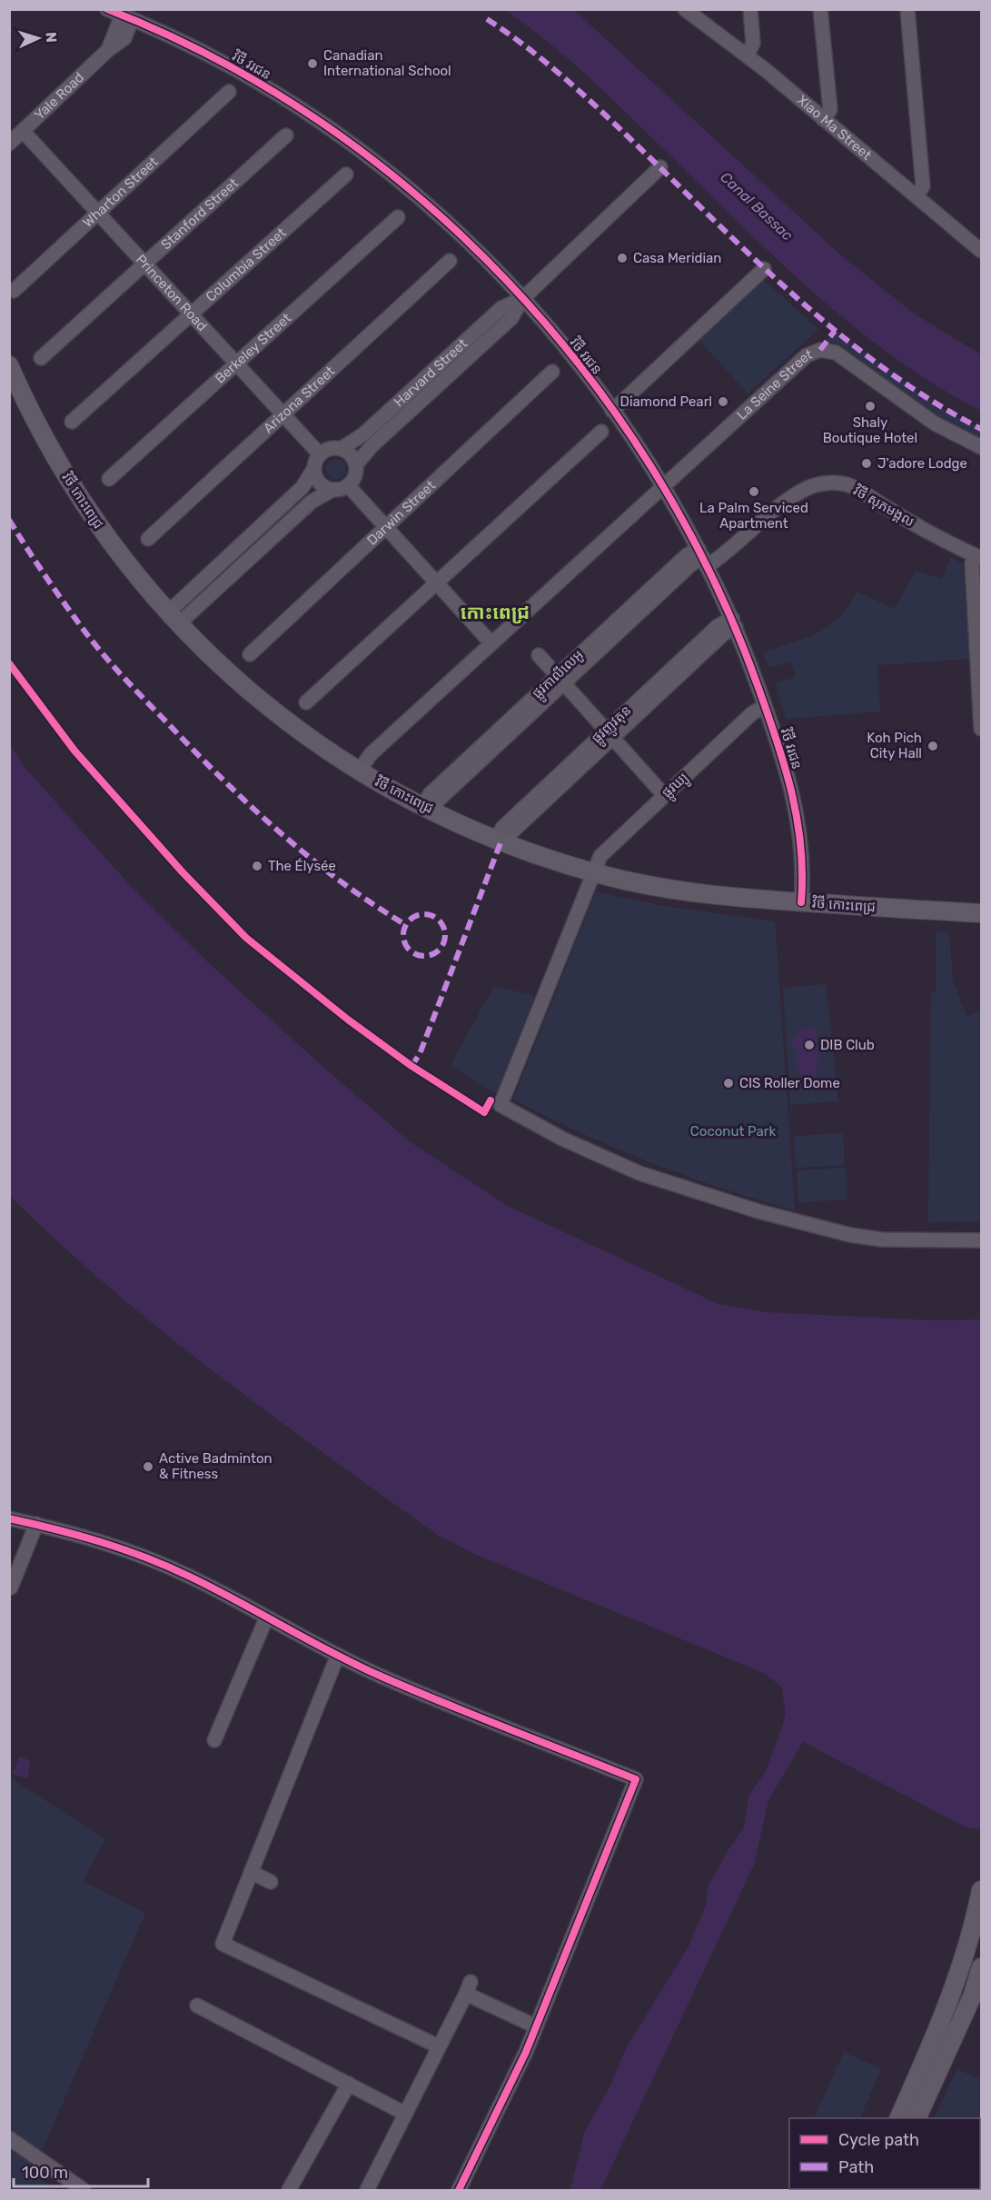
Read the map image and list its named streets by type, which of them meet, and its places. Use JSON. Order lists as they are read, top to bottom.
{
  "streets": {
    "main road": ["វិថី កោះពេជ្រ"],
    "street": [
      "វិថី វរជន",
      "Yale Road",
      "Xiao Ma Street",
      "Wharton Street",
      "Stanford Street",
      "Columbia Street",
      "Princeton Road",
      "Berkeley Street",
      "Harvard Street",
      "La Seine Street",
      "Arizona Street",
      "វិថី សុភមង្គល",
      "Darwin Street",
      "ផ្លូវកាលីលេអូ",
      "ផ្លូវញូវតុន",
      "ផ្លូវឃ្យូ"
    ]
  },
  "crossings": [
    ["វិថី វរជន", "Yale Road"],
    ["វិថី វរជន", "Harvard Street"],
    ["វិថី វរជន", "La Seine Street"],
    ["វិថី វរជន", "វិថី កោះពេជ្រ"],
    ["វិថី វរជន", "វិថី សុភមង្គល"],
    ["វិថី វរជន", "ផ្លូវកាលីលេអូ"],
    ["វិថី វរជន", "ផ្លូវញូវតុន"],
    ["វិថី វរជន", "ផ្លូវឃ្យូ"],
    ["Yale Road", "Princeton Road"],
    ["Wharton Street", "Princeton Road"],
    ["Stanford Street", "Princeton Road"],
    ["Columbia Street", "Princeton Road"],
    ["Princeton Road", "Berkeley Street"],
    ["Princeton Road", "Harvard Street"],
    ["Princeton Road", "Arizona Street"],
    ["La Seine Street", "វិថី កោះពេជ្រ"],
    ["វិថី កោះពេជ្រ", "ផ្លូវកាលីលេអូ"],
    ["វិថី កោះពេជ្រ", "ផ្លូវញូវតុន"],
    ["វិថី កោះពេជ្រ", "ផ្លូវឃ្យូ"],
    ["វិថី សុភមង្គល", "ផ្លូវកាលីលេអូ"]
  ],
  "districts": ["កោះពេជ្រ"],
  "water": ["Canal Bassac"],
  "parks": ["Coconut Park"],
  "places": [
    "Canadian International School",
    "Casa Meridian",
    "Diamond Pearl",
    "Shaly Boutique Hotel",
    "J'adore Lodge",
    "La Palm Serviced Apartment",
    "Koh Pich City Hall",
    "The Élysée",
    "DIB Club",
    "CIS Roller Dome",
    "Active Badminton & Fitness"
  ],
  "legend": ["Cycle path", "Path"],
  "scale_bar": "100 m",
  "north": "right"
}
